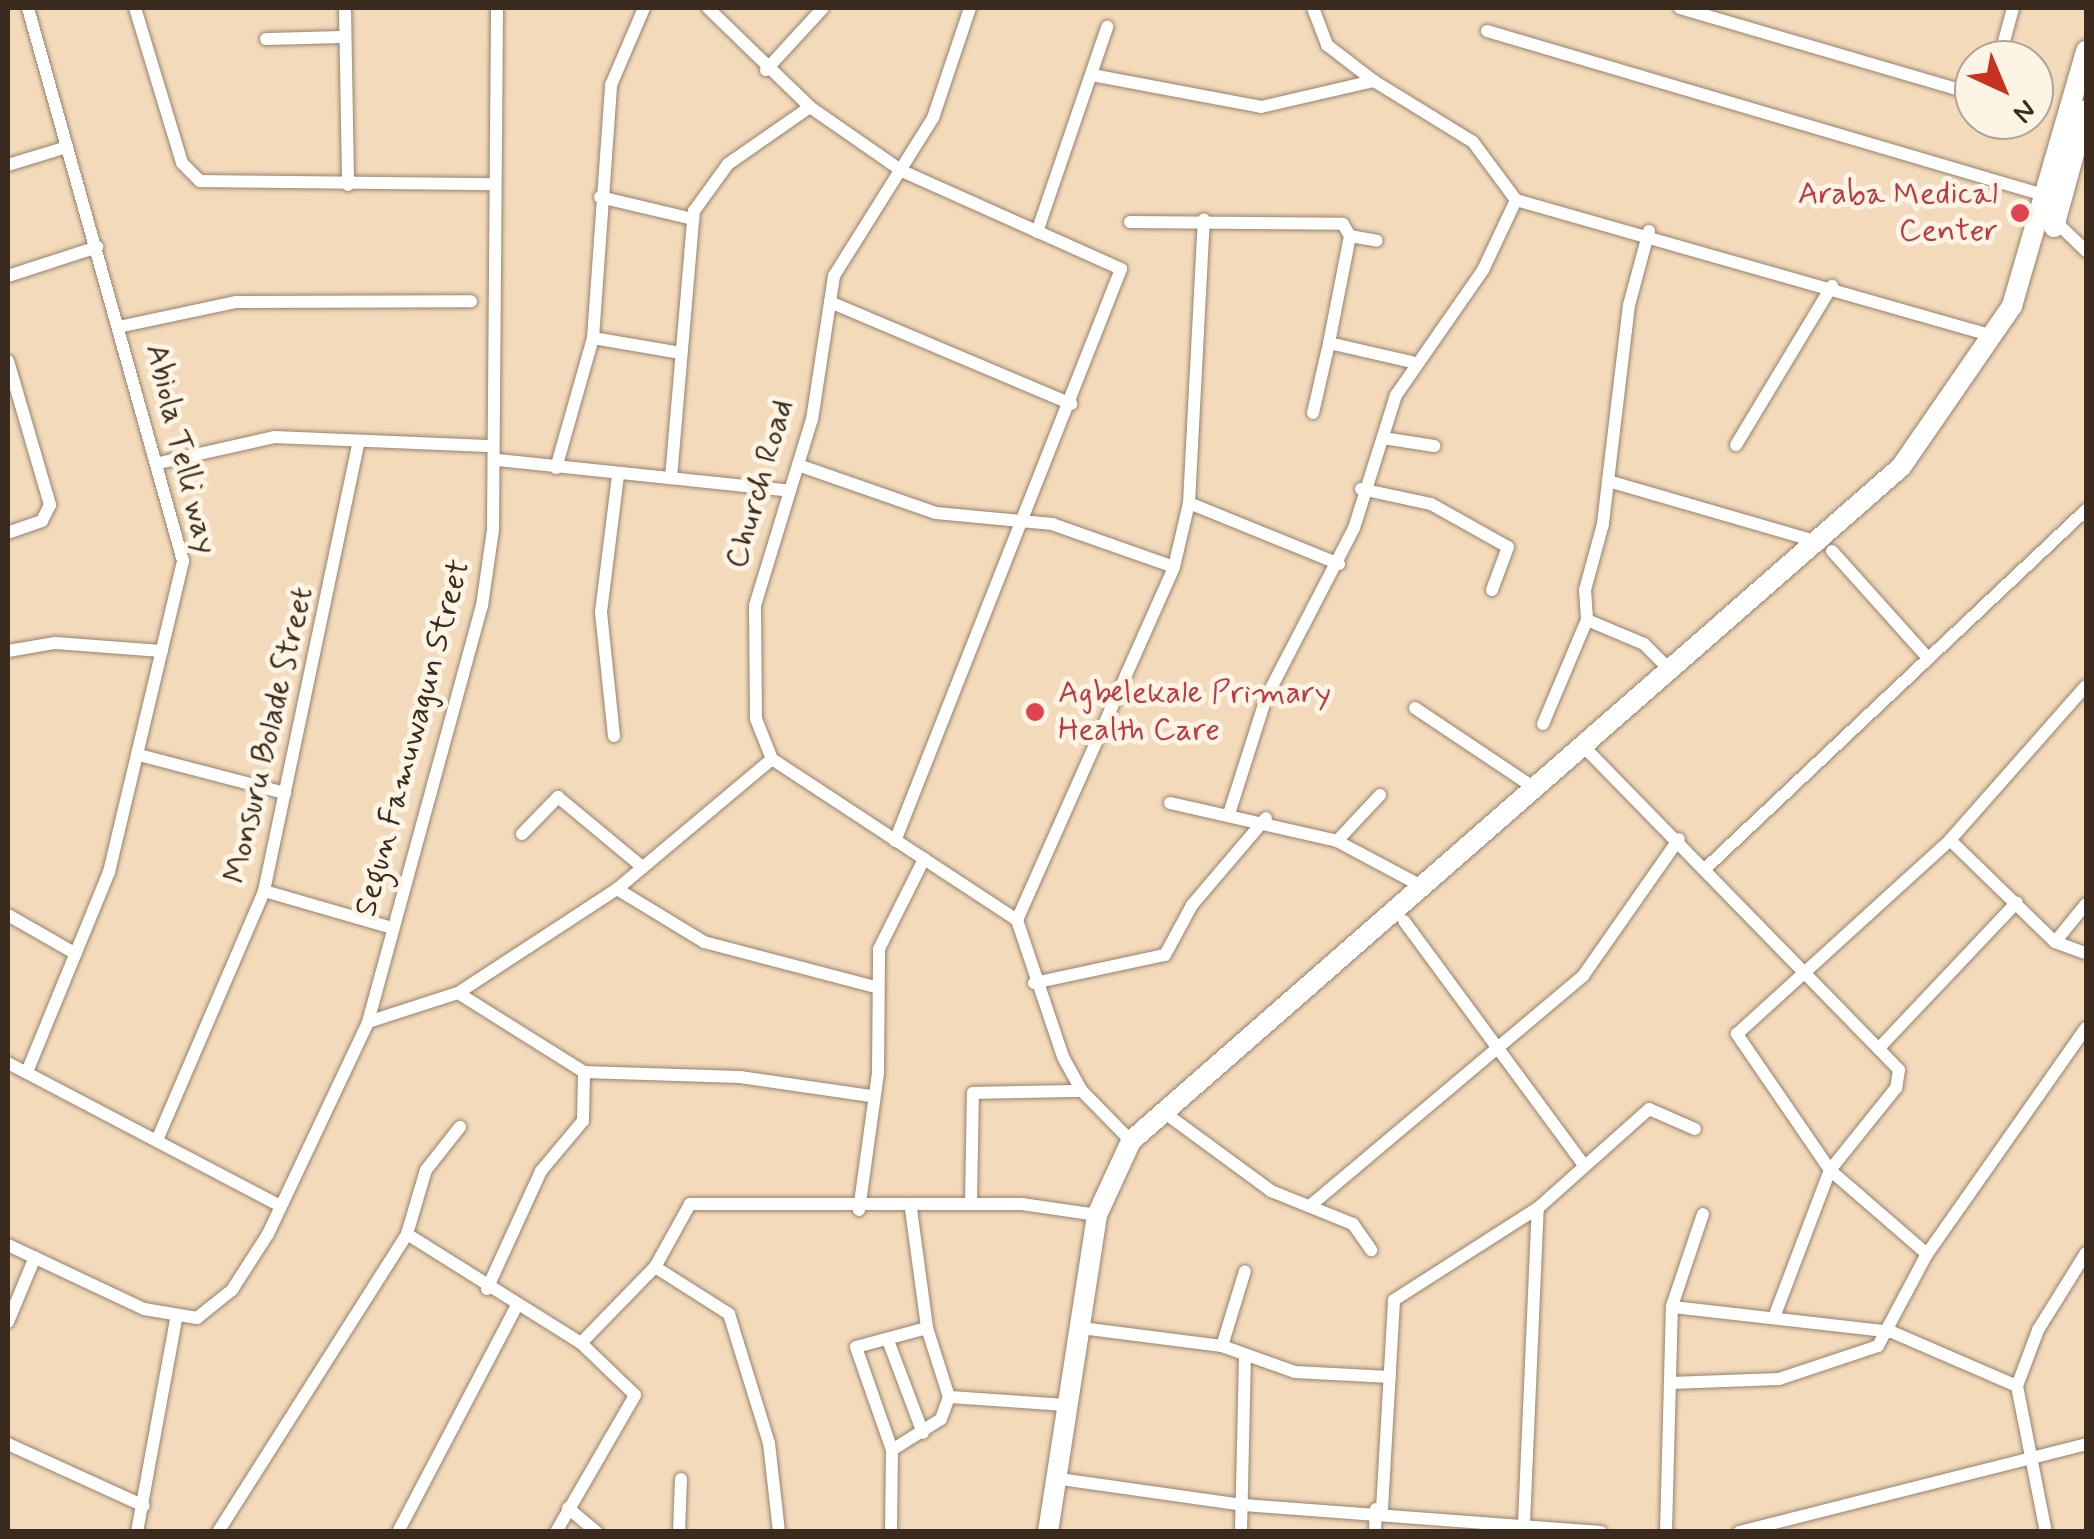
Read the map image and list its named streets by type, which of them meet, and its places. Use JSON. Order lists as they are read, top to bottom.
{
  "streets": {
    "street": [
      "Abiola Telli way",
      "Church Road",
      "Monsuru Bolade Street",
      "Segun Famuwagun Street"
    ]
  },
  "places": ["Araba Medical Center", "Agbelekale Primary Health Care"],
  "north": "bottom right"
}
